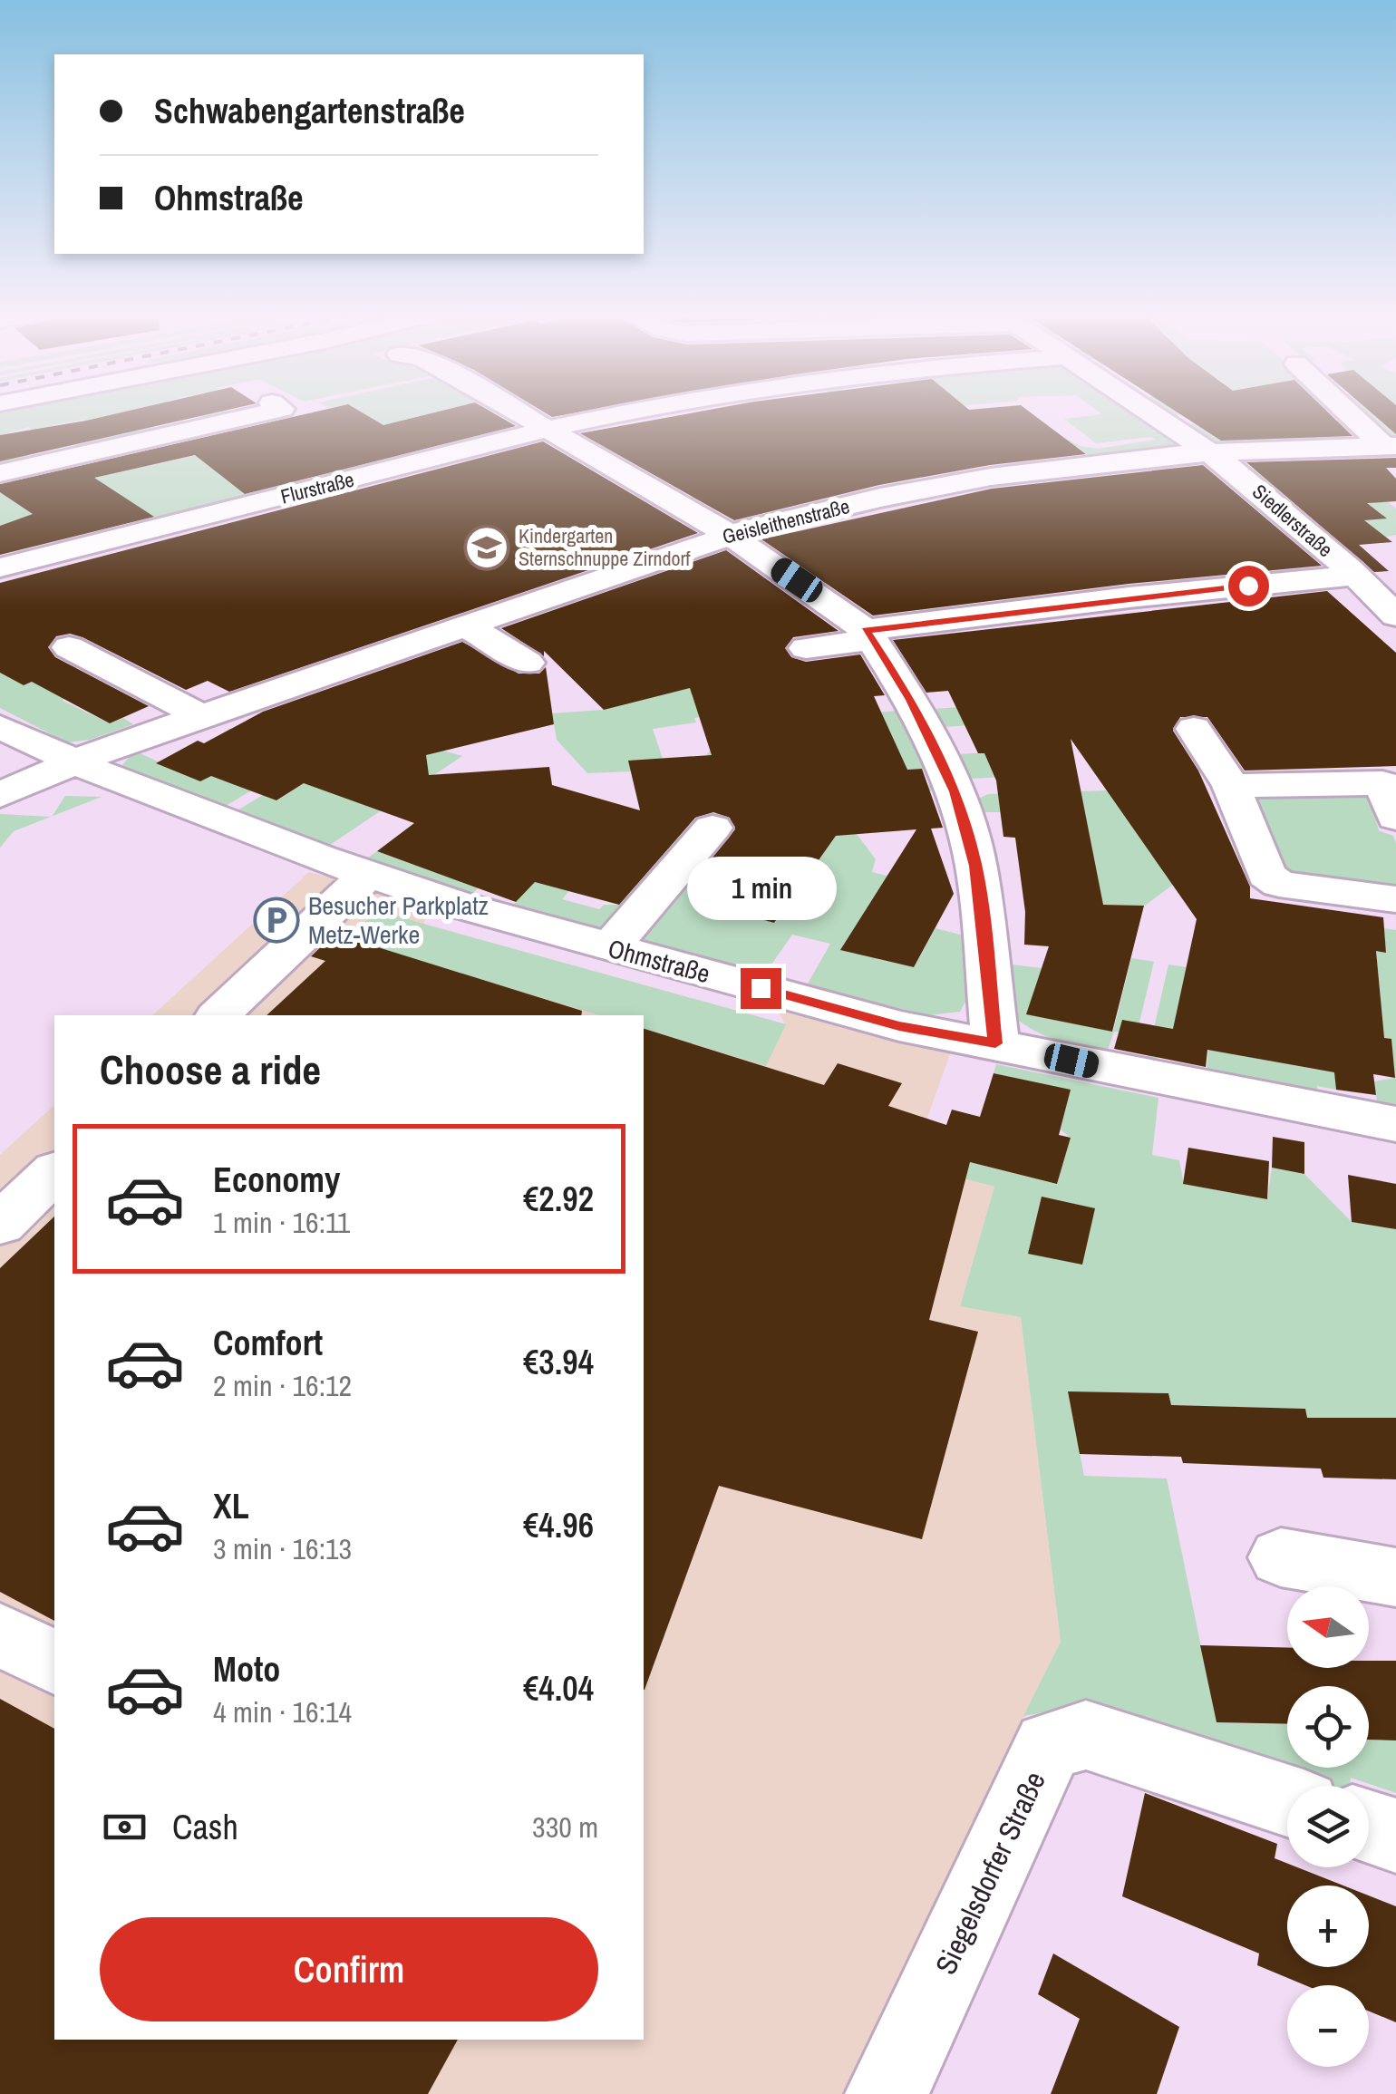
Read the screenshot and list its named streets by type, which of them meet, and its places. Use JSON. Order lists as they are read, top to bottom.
{
  "streets": {
    "street": [
      "Flurstraße",
      "Siedlerstraße",
      "Geisleithenstraße",
      "Ohmstraße",
      "Siegelsdorfer Straße"
    ]
  },
  "crossings": [
    ["Siedlerstraße", "Geisleithenstraße"],
    ["Geisleithenstraße", "Ohmstraße"]
  ],
  "places": {
    "school or university": ["Kindergarten Sternschnuppe Zirndorf"],
    "parking": ["Besucher Parkplatz Metz-Werke"]
  },
  "north": "left",
  "page": {
    "banner": ["Schwabengartenstraße", "Ohmstraße"],
    "bubble": "1 min",
    "heading": "Choose a ride",
    "list": [
      {
        "name": "Economy",
        "note": "1 min · 16:11",
        "value": "€2.92"
      },
      {
        "name": "Comfort",
        "note": "2 min · 16:12",
        "value": "€3.94"
      },
      {
        "name": "XL",
        "note": "3 min · 16:13",
        "value": "€4.96"
      },
      {
        "name": "Moto",
        "note": "4 min · 16:14",
        "value": "€4.04"
      }
    ],
    "map_buttons": ["+", "−"],
    "pay": ["Cash", "330 m"],
    "buttons": "Confirm"
  }
}
